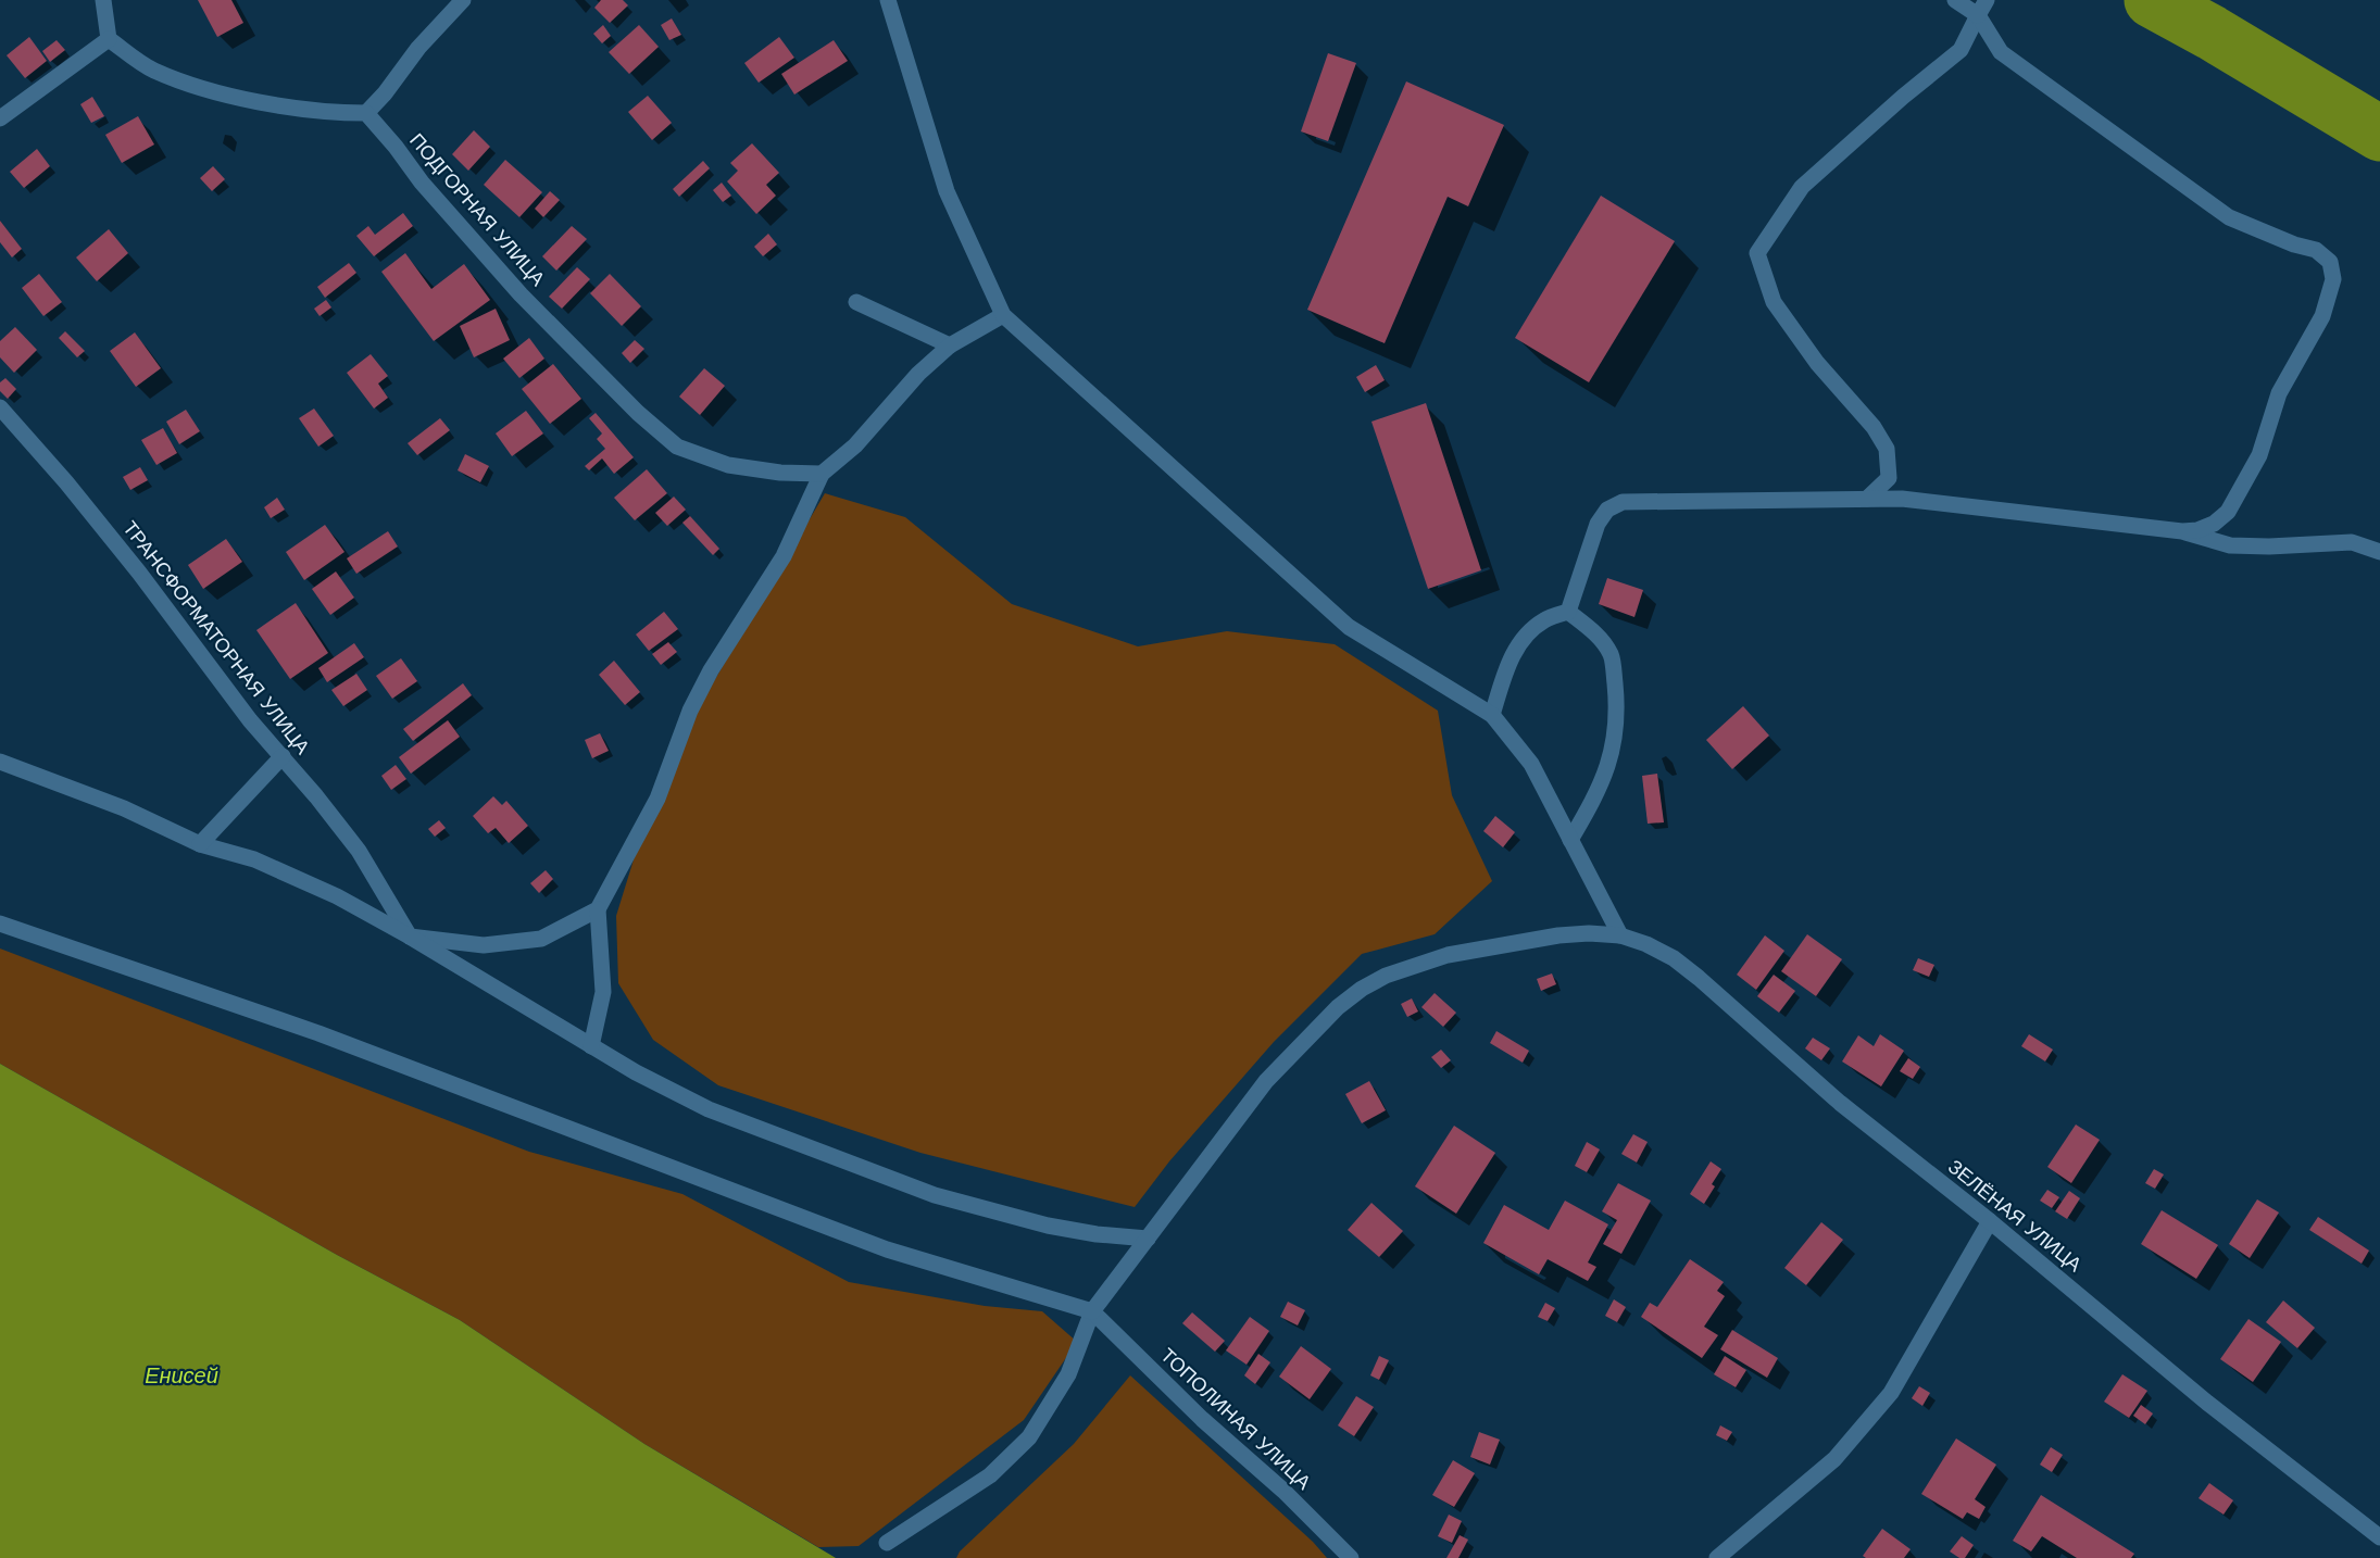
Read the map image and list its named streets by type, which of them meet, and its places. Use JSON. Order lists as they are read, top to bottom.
{
  "streets": {
    "street": [
      "ПОДГОРНАЯ УЛИЦА",
      "ТРАНСФОРМАТОРНАЯ УЛИЦА",
      "ЗЕЛЁНАЯ УЛИЦА",
      "ТОПОЛИНАЯ УЛИЦА"
    ]
  },
  "crossings": [
    ["ЗЕЛЁНАЯ УЛИЦА", "ТОПОЛИНАЯ УЛИЦА"]
  ],
  "water": ["Енисей"]
}
